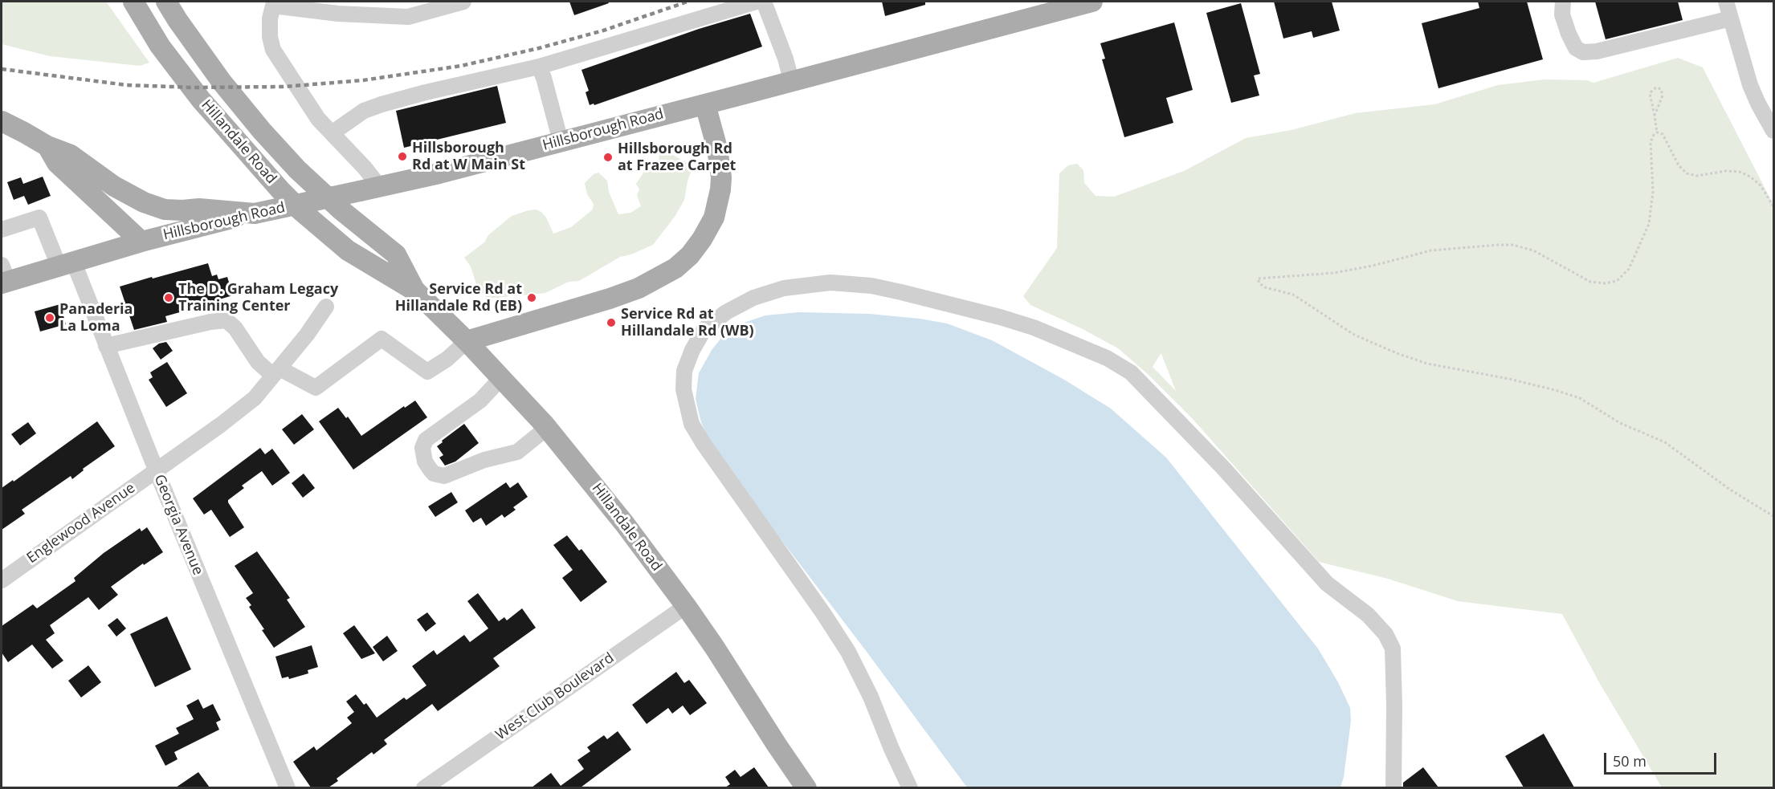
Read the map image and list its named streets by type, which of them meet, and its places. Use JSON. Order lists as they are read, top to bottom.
{
  "streets": {
    "main road": ["Hillsborough Road", "Hillandale Road"],
    "street": ["Englewood Avenue", "Georgia Avenue", "West Club Boulevard"]
  },
  "crossings": [
    ["Hillsborough Road", "Georgia Avenue"],
    ["Hillandale Road", "West Club Boulevard"],
    ["Englewood Avenue", "Georgia Avenue"]
  ],
  "places": [
    "Hillsborough Rd at W Main St",
    "Hillsborough Rd at Frazee Carpet",
    "The D. Graham Legacy Training Center",
    "Service Rd at Hillandale Rd (EB)",
    "Panaderia La Loma",
    "Service Rd at Hillandale Rd (WB)"
  ],
  "scale_bar": "50 m"
}
